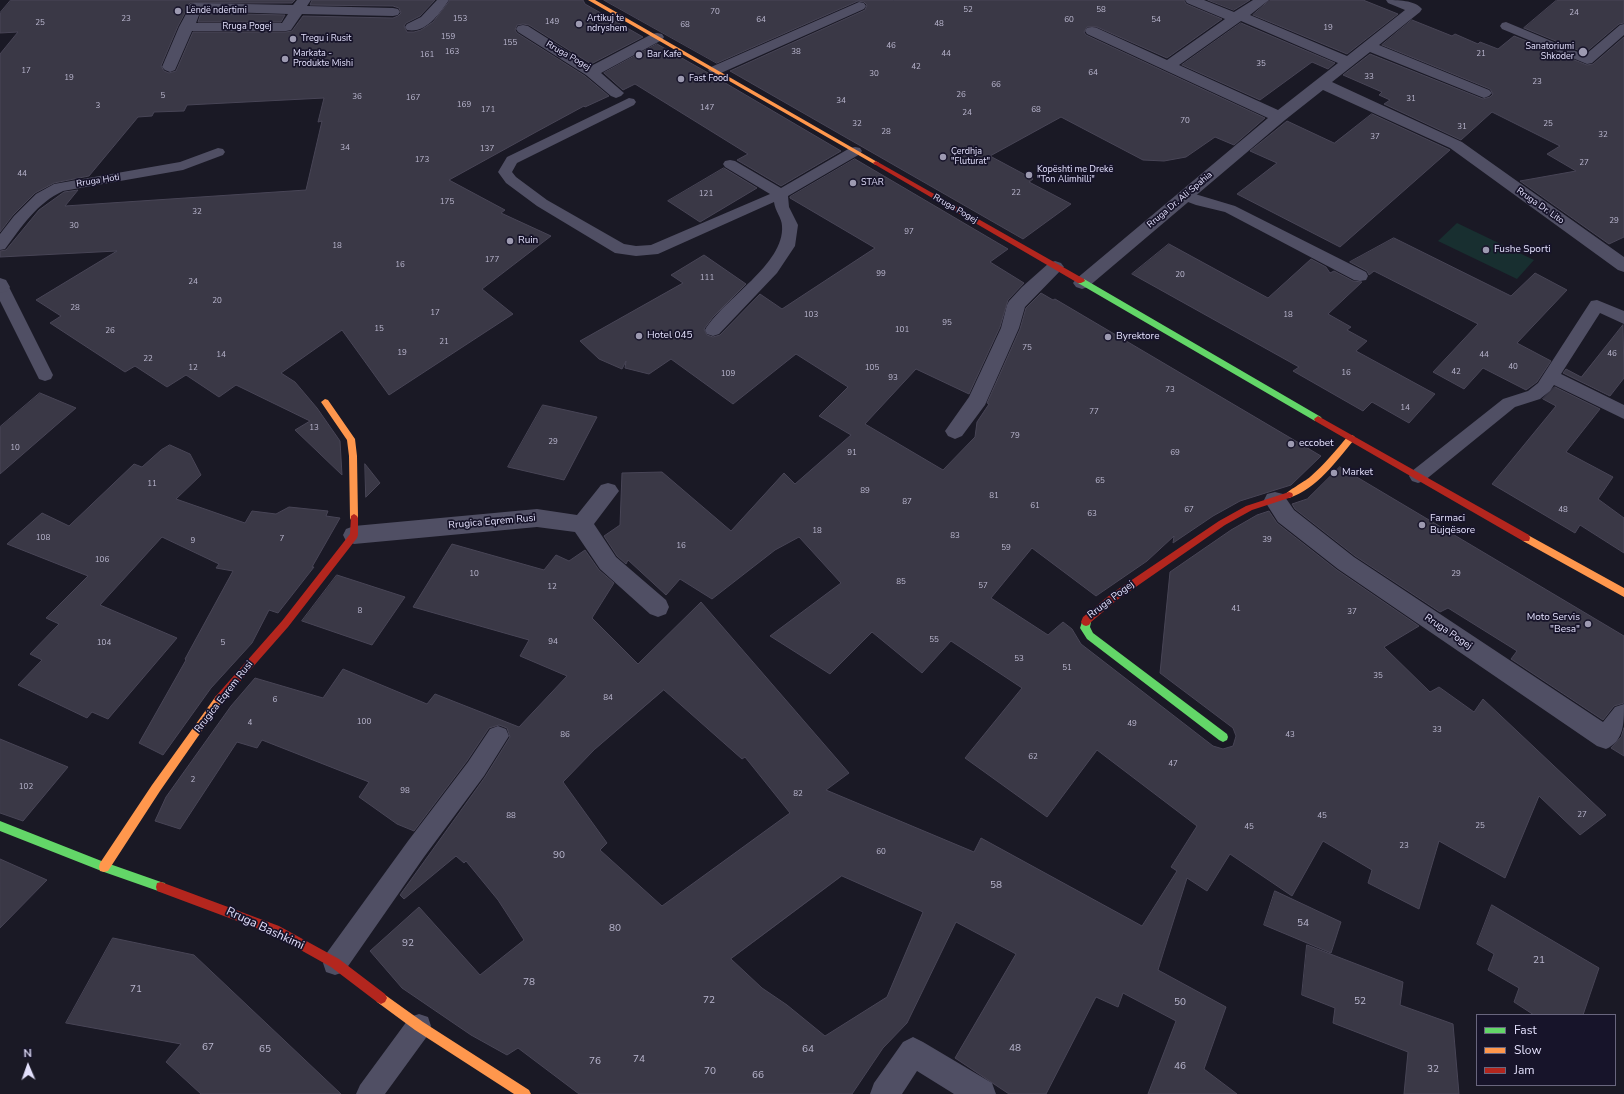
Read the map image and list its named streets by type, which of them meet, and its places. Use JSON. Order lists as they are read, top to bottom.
{
  "streets": {
    "street": [
      "Rruga Pogej",
      "Rruga Dr. Ali Spahia",
      "Rruga Dr. Lito",
      "Rrugica Eqrem Rusi",
      "Rruga Bashkimi"
    ],
    "lane": ["Rruga Hoti"]
  },
  "crossings": [
    ["Rruga Pogej", "Rruga Dr. Ali Spahia"],
    ["Rruga Dr. Ali Spahia", "Rruga Dr. Lito"],
    ["Rrugica Eqrem Rusi", "Rruga Bashkimi"]
  ],
  "places": [
    "Lëndë ndërtimi",
    "Artikuj te ndryshem",
    "Tregu i Rusit",
    "Sanatoriumi Shkoder",
    "Bar Kafe",
    "Markata - Produkte Mishi",
    "Fast Food",
    "Çerdhja \"Fluturat\"",
    "Kopështi me Drekë \"Ton Alimhilli\"",
    "STAR",
    "Ruin",
    "Fushe Sporti",
    "Hotel 045",
    "Byrektore",
    "eccobet",
    "Market",
    "Farmaci Bujqësore",
    "Moto Servis \"Besa\""
  ],
  "house_numbers": [
    "52",
    "58",
    "70",
    "24",
    "23",
    "153",
    "64",
    "60",
    "54",
    "149",
    "25",
    "48",
    "68",
    "19",
    "159",
    "155",
    "46",
    "163",
    "38",
    "44",
    "21",
    "161",
    "35",
    "42",
    "17",
    "64",
    "30",
    "33",
    "19",
    "23",
    "66",
    "26",
    "5",
    "36",
    "167",
    "31",
    "34",
    "169",
    "3",
    "147",
    "171",
    "68",
    "24",
    "70",
    "32",
    "25",
    "31",
    "28",
    "32",
    "37",
    "34",
    "137",
    "173",
    "27",
    "44",
    "22",
    "121",
    "175",
    "32",
    "29",
    "30",
    "97",
    "18",
    "177",
    "16",
    "99",
    "20",
    "111",
    "24",
    "20",
    "28",
    "17",
    "103",
    "18",
    "95",
    "15",
    "101",
    "26",
    "21",
    "75",
    "19",
    "46",
    "14",
    "44",
    "22",
    "40",
    "12",
    "105",
    "42",
    "16",
    "109",
    "93",
    "73",
    "14",
    "77",
    "13",
    "79",
    "29",
    "10",
    "91",
    "69",
    "65",
    "11",
    "89",
    "81",
    "87",
    "61",
    "67",
    "48",
    "63",
    "18",
    "83",
    "108",
    "7",
    "39",
    "9",
    "16",
    "59",
    "106",
    "10",
    "29",
    "85",
    "57",
    "12",
    "41",
    "8",
    "37",
    "55",
    "94",
    "104",
    "5",
    "53",
    "51",
    "35",
    "84",
    "6",
    "100",
    "4",
    "49",
    "33",
    "86",
    "43",
    "62",
    "47",
    "2",
    "102",
    "98",
    "82",
    "27",
    "88",
    "45",
    "25",
    "45",
    "23",
    "60",
    "90",
    "58",
    "54",
    "80",
    "92",
    "21",
    "78",
    "71",
    "72",
    "52",
    "50",
    "67",
    "48",
    "65",
    "64",
    "74",
    "76",
    "46",
    "32",
    "70",
    "66"
  ],
  "legend": ["Fast", "Slow", "Jam"],
  "north": "top"
}
